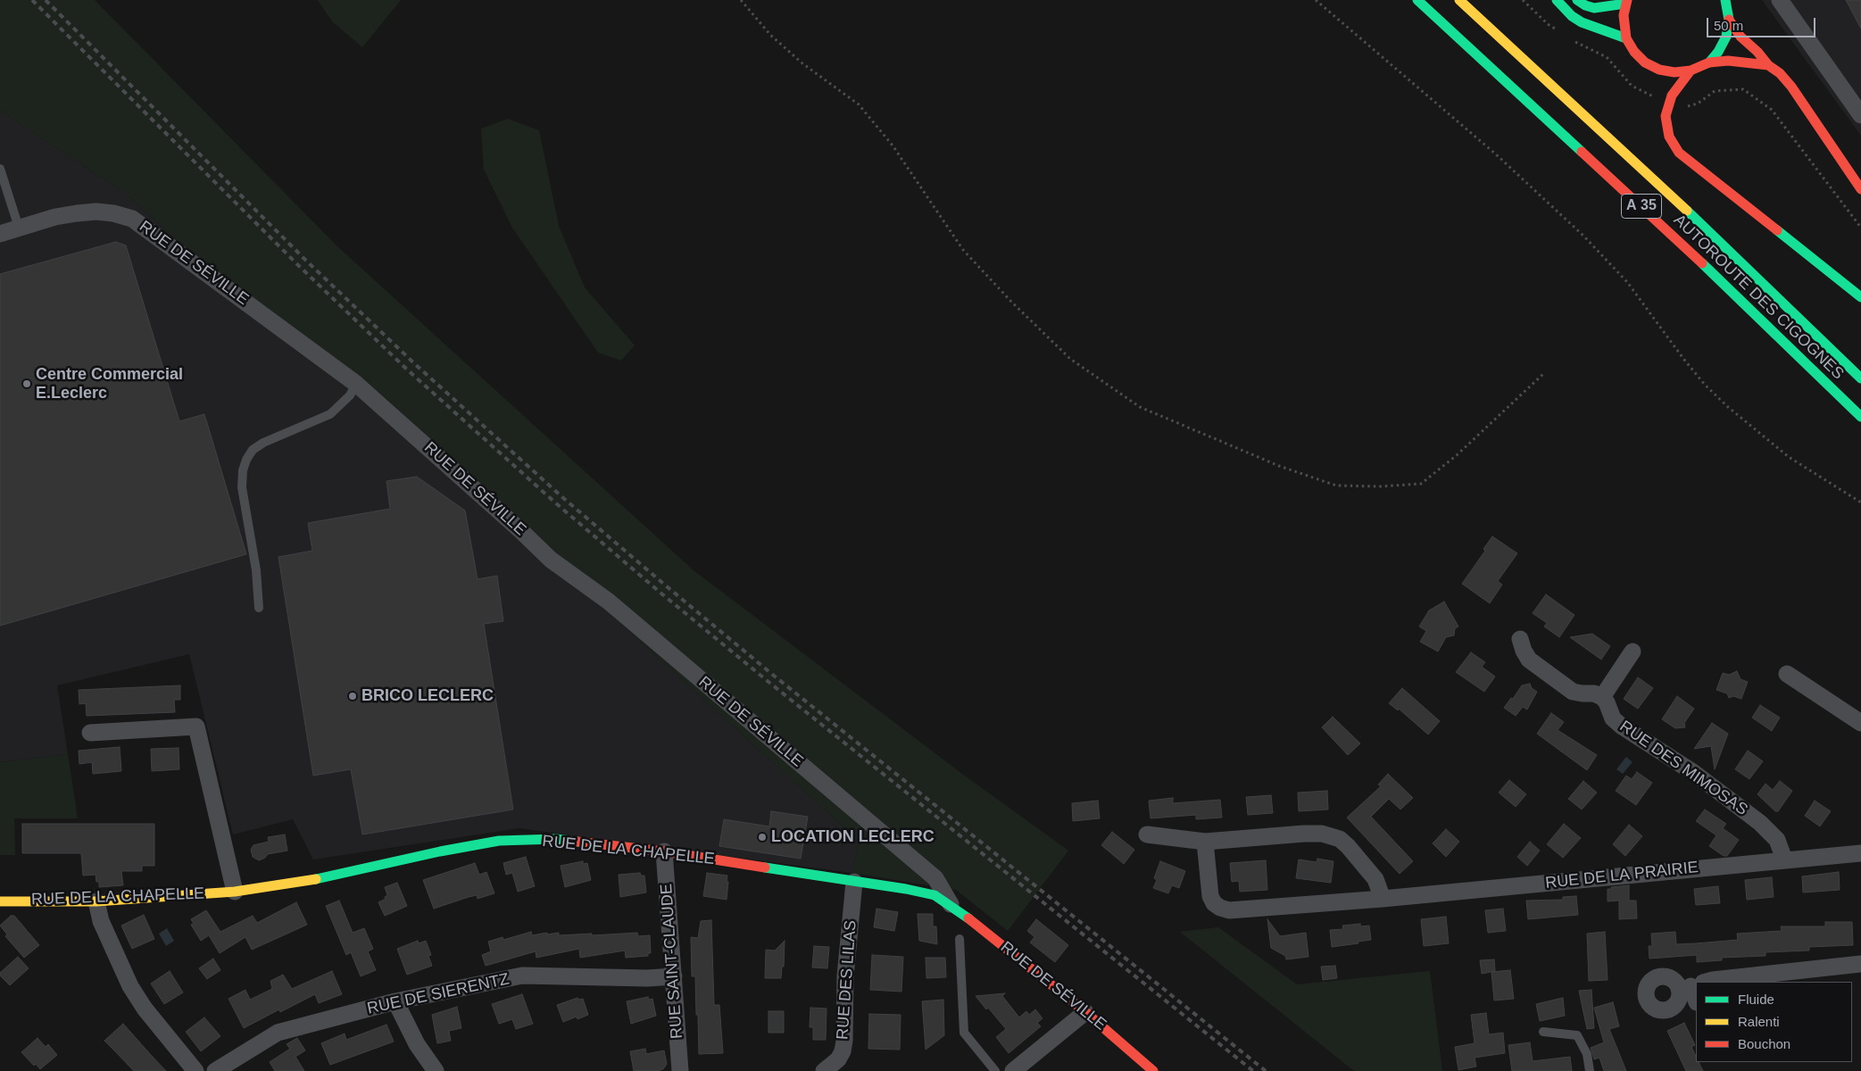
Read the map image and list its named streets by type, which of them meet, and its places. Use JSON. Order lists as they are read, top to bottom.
{
  "streets": {
    "main road": [
      "A 35",
      "RUE DE SÉVILLE",
      "AUTOROUTE DES CIGOGNES",
      "RUE DE LA CHAPELLE"
    ],
    "street": [
      "RUE DES MIMOSAS",
      "RUE DE LA PRAIRIE",
      "RUE SAINT-CLAUDE",
      "RUE DES LILAS",
      "RUE DE SIERENTZ"
    ]
  },
  "crossings": [
    ["RUE DE SÉVILLE", "RUE DE LA CHAPELLE"],
    ["RUE DES MIMOSAS", "RUE DE LA PRAIRIE"],
    ["RUE DE LA CHAPELLE", "RUE SAINT-CLAUDE"],
    ["RUE DE LA CHAPELLE", "RUE DES LILAS"],
    ["RUE SAINT-CLAUDE", "RUE DE SIERENTZ"]
  ],
  "places": ["Centre Commercial E.Leclerc", "BRICO LECLERC", "LOCATION LECLERC"],
  "legend": ["Fluide", "Ralenti", "Bouchon"],
  "scale_bar": "50 m"
}
